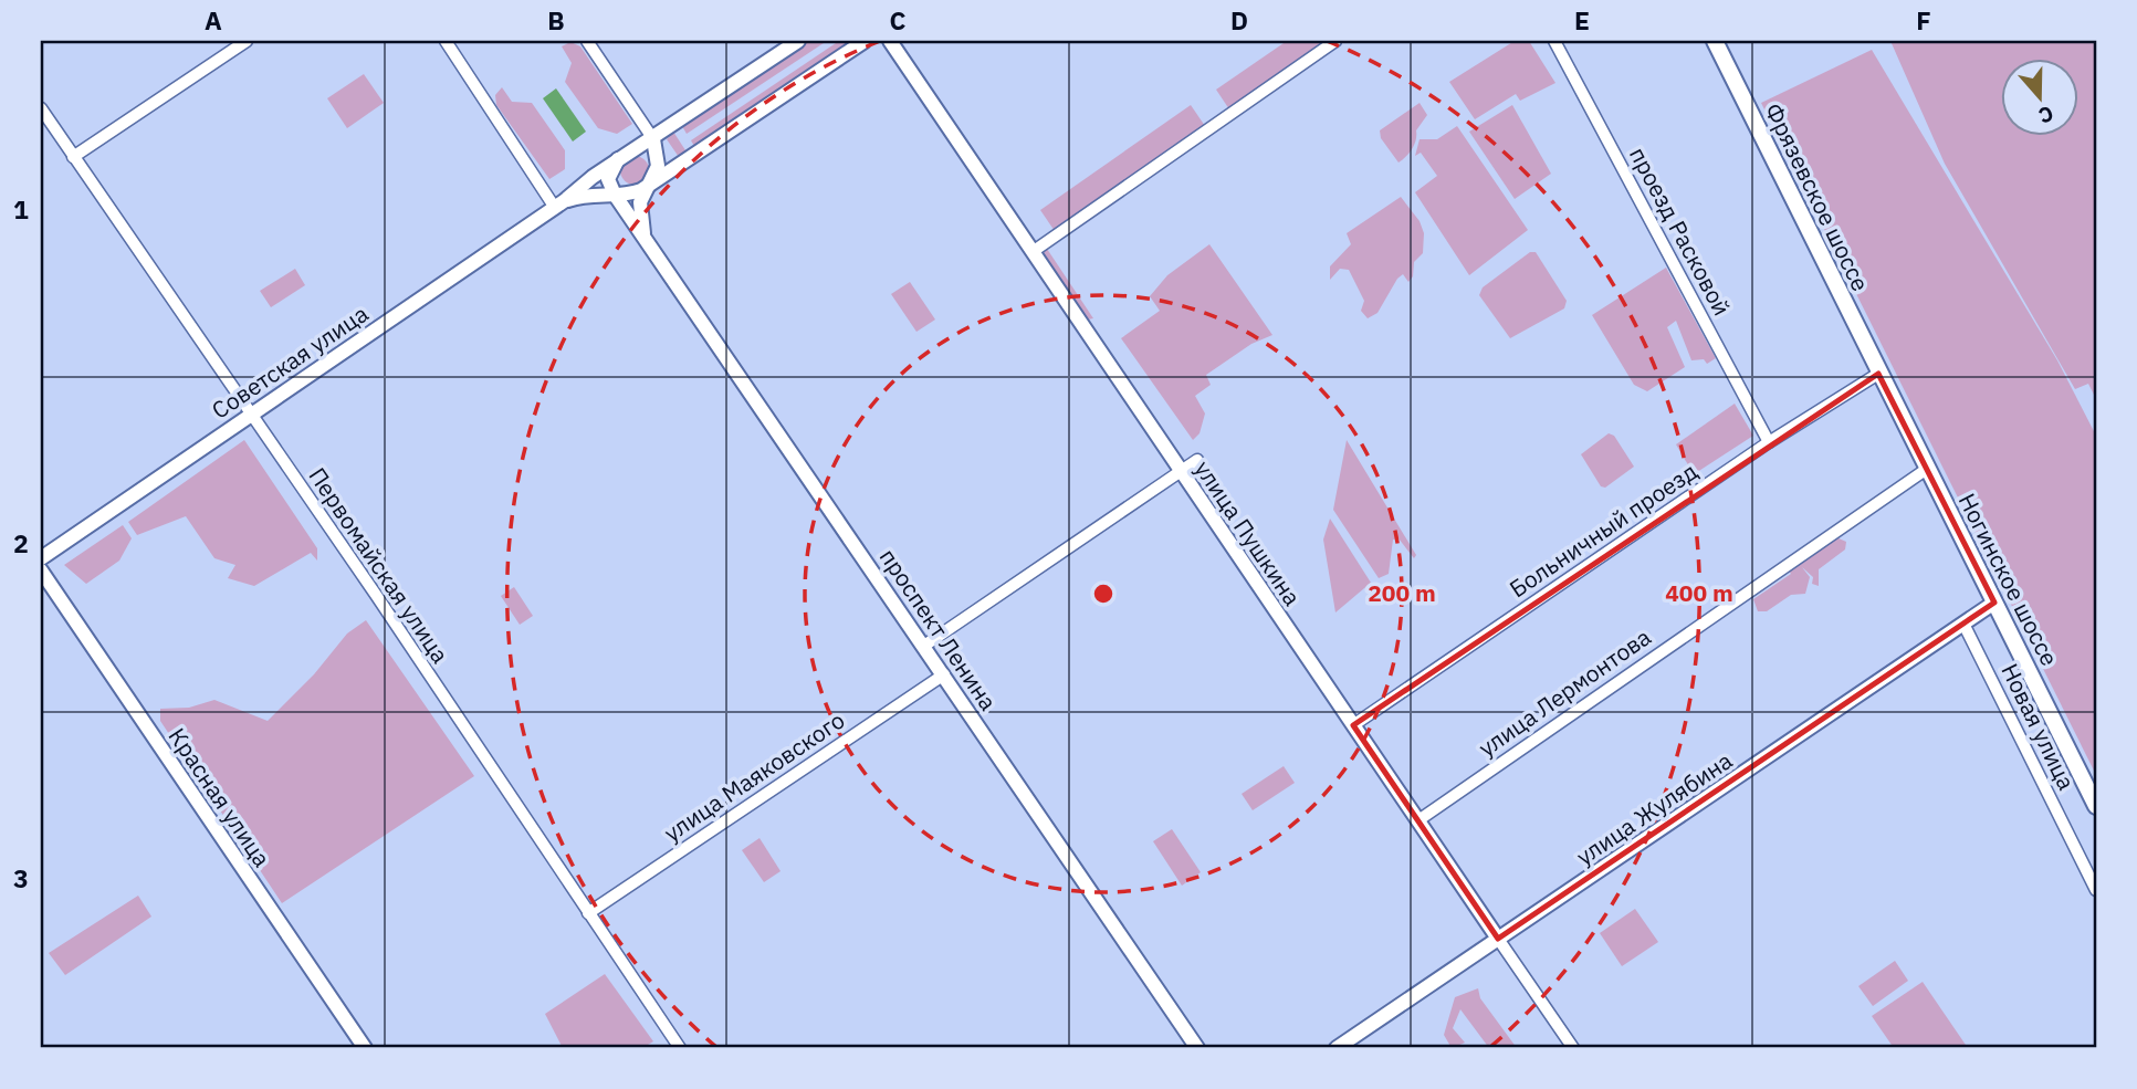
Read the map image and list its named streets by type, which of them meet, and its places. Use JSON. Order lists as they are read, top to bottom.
{
  "streets": {
    "highway": ["Фрязевское шоссе", "Ногинское шоссе"],
    "main road": [
      "Советская улица",
      "улица Пушкина",
      "проспект Ленина",
      "Красная улица",
      "улица Жулябина"
    ],
    "street": [
      "проезд Расковой",
      "Больничный проезд",
      "Первомайская улица",
      "улица Лермонтова",
      "Новая улица",
      "улица Маяковского"
    ]
  },
  "crossings": [
    ["Фрязевское шоссе", "Больничный проезд"],
    ["Фрязевское шоссе", "Ногинское шоссе"],
    ["проезд Расковой", "Больничный проезд"],
    ["Советская улица", "Первомайская улица"],
    ["Советская улица", "проспект Ленина"],
    ["Больничный проезд", "улица Пушкина"],
    ["Больничный проезд", "Ногинское шоссе"],
    ["улица Пушкина", "улица Лермонтова"],
    ["улица Пушкина", "улица Жулябина"],
    ["Первомайская улица", "улица Маяковского"],
    ["Ногинское шоссе", "улица Лермонтова"],
    ["Ногинское шоссе", "улица Жулябина"],
    ["проспект Ленина", "улица Маяковского"],
    ["Новая улица", "улица Жулябина"]
  ],
  "north": "bottom",
  "grid": {
    "columns": [
      "A",
      "B",
      "C",
      "D",
      "E",
      "F"
    ],
    "rows": ["1", "2", "3"]
  },
  "rings": ["200 m", "400 m"]
}
